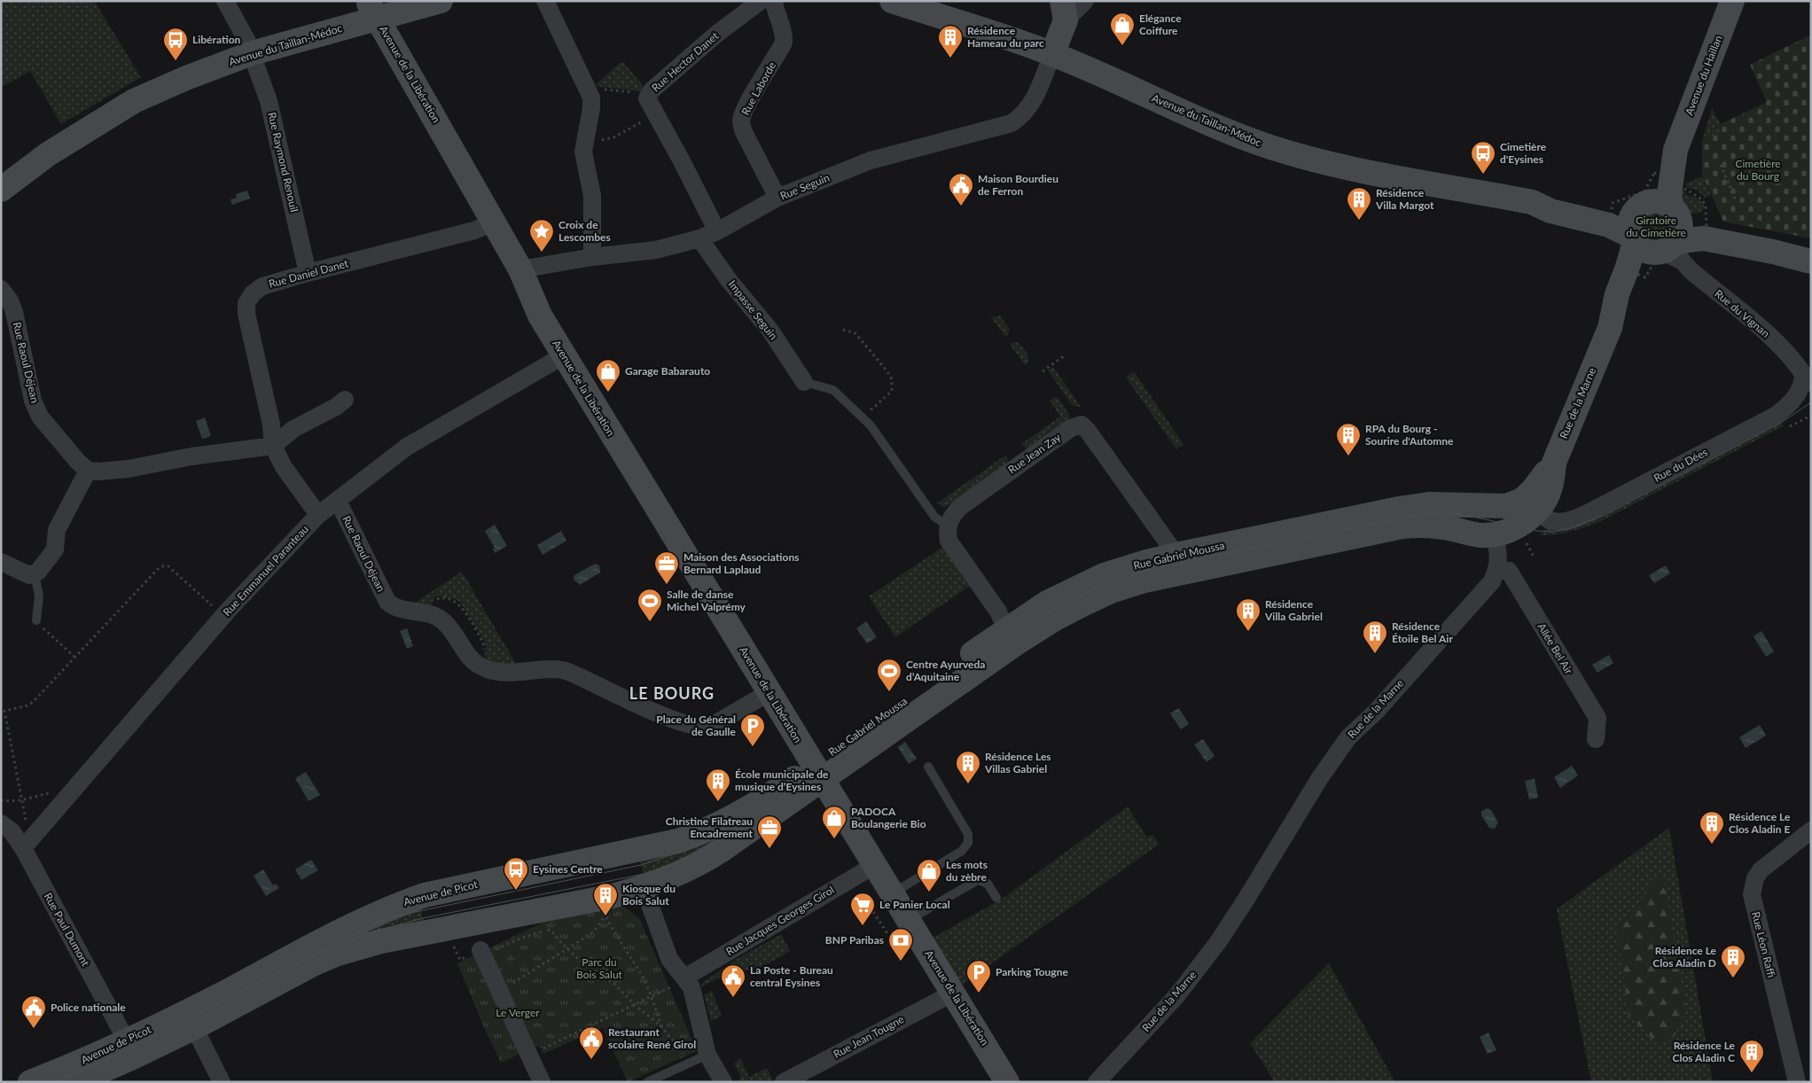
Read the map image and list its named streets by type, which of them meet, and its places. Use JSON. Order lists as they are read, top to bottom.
{
  "streets": {
    "street": [
      "Avenue du Taillan-Médoc",
      "Rue Hector Danet",
      "Avenue de la Libération",
      "Avenue du Haillan",
      "Rue Laborde",
      "Rue Raymond Renouil",
      "Rue Seguin",
      "Rue Daniel Danet",
      "Impasse Seguin",
      "Rue du Vignan",
      "Rue Raoul Déjean",
      "Rue de la Marne",
      "Rue Jean Zay",
      "Rue du Dées",
      "Rue Gabriel Moussa",
      "Rue Emmanuel Paranteau",
      "Allée Bel Air",
      "Avenue de Picot",
      "Rue Jacques Georges Girol",
      "Rue Paul Dumont",
      "Rue Léon Raffi",
      "Rue Jean Tougne"
    ]
  },
  "crossings": [
    ["Avenue du Taillan-Médoc", "Avenue de la Libération"],
    ["Avenue du Taillan-Médoc", "Avenue du Haillan"],
    ["Avenue du Taillan-Médoc", "Rue Raymond Renouil"],
    ["Avenue du Taillan-Médoc", "Rue Seguin"],
    ["Avenue du Taillan-Médoc", "Rue du Vignan"],
    ["Avenue du Taillan-Médoc", "Rue de la Marne"],
    ["Rue Hector Danet", "Rue Seguin"],
    ["Avenue de la Libération", "Rue Seguin"],
    ["Avenue de la Libération", "Rue Daniel Danet"],
    ["Avenue de la Libération", "Rue Raoul Déjean"],
    ["Avenue de la Libération", "Rue Gabriel Moussa"],
    ["Avenue de la Libération", "Rue Emmanuel Paranteau"],
    ["Avenue de la Libération", "Avenue de Picot"],
    ["Avenue de la Libération", "Rue Jacques Georges Girol"],
    ["Avenue de la Libération", "Rue Jean Tougne"],
    ["Avenue du Haillan", "Rue du Vignan"],
    ["Avenue du Haillan", "Rue de la Marne"],
    ["Rue Laborde", "Rue Seguin"],
    ["Rue Raymond Renouil", "Rue Daniel Danet"],
    ["Rue Seguin", "Impasse Seguin"],
    ["Rue du Vignan", "Rue de la Marne"],
    ["Rue du Vignan", "Rue du Dées"],
    ["Rue Raoul Déjean", "Rue Emmanuel Paranteau"],
    ["Rue de la Marne", "Rue du Dées"],
    ["Rue de la Marne", "Rue Gabriel Moussa"],
    ["Rue de la Marne", "Allée Bel Air"],
    ["Rue Jean Zay", "Rue Gabriel Moussa"],
    ["Rue Gabriel Moussa", "Avenue de Picot"],
    ["Rue Emmanuel Paranteau", "Rue Paul Dumont"],
    ["Avenue de Picot", "Rue Paul Dumont"]
  ],
  "districts": ["LE BOURG"],
  "parks": [
    "Cimetière du Bourg",
    "Giratoire du Cimetière",
    "Parc du Bois Salut",
    "Le Verger"
  ],
  "places": {
    "shop": [
      "Elégance Coiffure",
      "Garage Babarauto",
      "PADOCA Boulangerie Bio",
      "Les mots du zèbre"
    ],
    "building": [
      "Résidence Hameau du parc",
      "Résidence Villa Margot",
      "RPA du Bourg - Sourire d'Automne",
      "Résidence Villa Gabriel",
      "Résidence Étoile Bel Air",
      "Résidence Les Villas Gabriel",
      "École municipale de musique d’Eysines",
      "Résidence Le Clos Aladin E",
      "Kiosque du Bois Salut",
      "Résidence Le Clos Aladin D",
      "Résidence Le Clos Aladin C"
    ],
    "bus stop": ["Libération", "Cimetière d'Eysines", "Eysines Centre"],
    "public building": [
      "Maison Bourdieu de Ferron",
      "La Poste - Bureau central Eysines",
      "Police nationale",
      "Restaurant scolaire René Girol"
    ],
    "place": ["Croix de Lescombes"],
    "office": ["Maison des Associations Bernard Laplaud", "Christine Filatreau Encadrement"],
    "sports": ["Salle de danse Michel Valprémy", "Centre Ayurveda d’Aquitaine"],
    "parking": ["Place du Général de Gaulle", "Parking Tougne"],
    "supermarket": ["Le Panier Local"],
    "bank": ["BNP Paribas"]
  }
}
